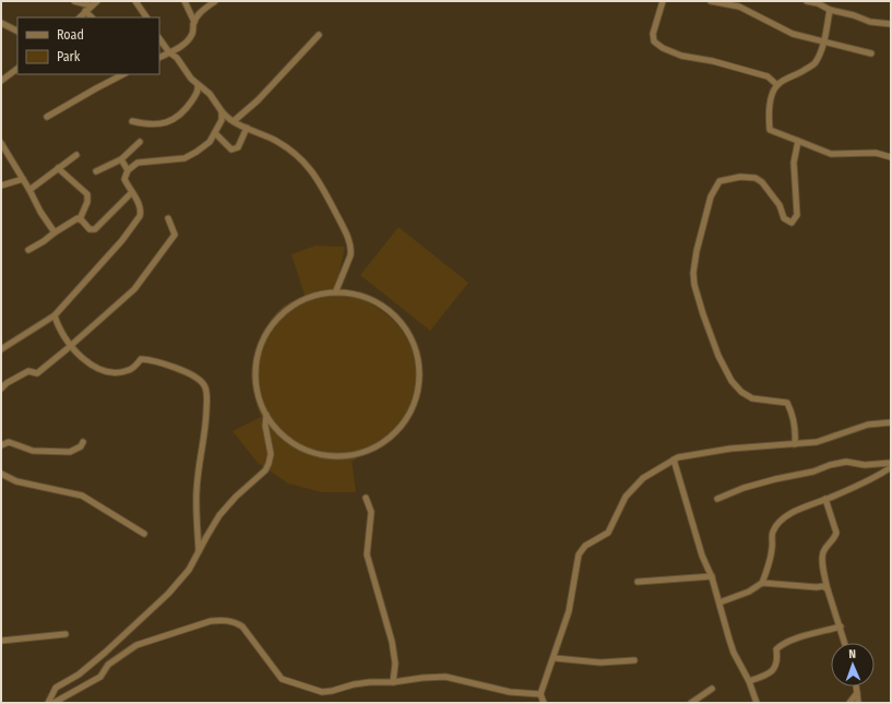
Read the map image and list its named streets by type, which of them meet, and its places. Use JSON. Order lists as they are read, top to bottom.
{
  "legend": ["Road", "Park"],
  "north": "top"
}
